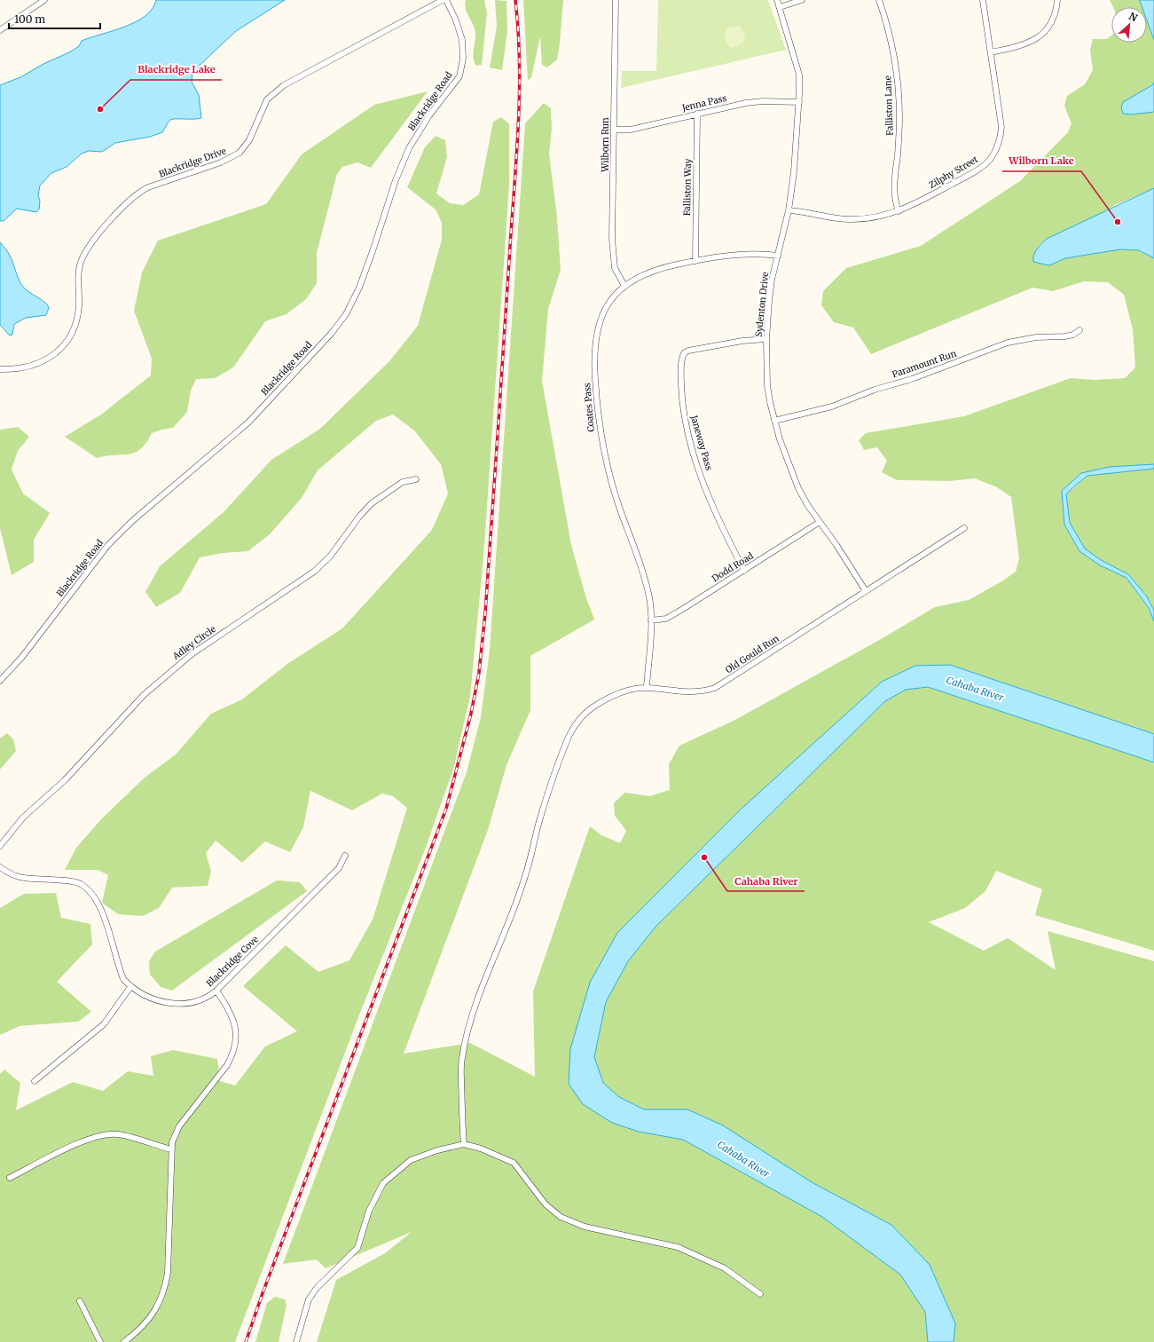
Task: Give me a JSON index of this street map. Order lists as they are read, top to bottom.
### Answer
{
  "streets": {
    "street": [
      "Blackridge Road",
      "Jenna Pass",
      "Falliston Lane",
      "Wilborn Run",
      "Blackridge Drive",
      "Zilphy Street",
      "Falliston Way",
      "Sydenton Drive",
      "Paramount Run",
      "Coates Pass",
      "Janeway Pass",
      "Dodd Road",
      "Adley Circle",
      "Old Gould Run",
      "Blackridge Cove"
    ]
  },
  "crossings": [
    ["Jenna Pass", "Wilborn Run"],
    ["Jenna Pass", "Falliston Way"],
    ["Jenna Pass", "Sydenton Drive"],
    ["Falliston Lane", "Zilphy Street"],
    ["Wilborn Run", "Coates Pass"],
    ["Zilphy Street", "Sydenton Drive"],
    ["Falliston Way", "Coates Pass"],
    ["Sydenton Drive", "Paramount Run"],
    ["Sydenton Drive", "Coates Pass"],
    ["Sydenton Drive", "Janeway Pass"],
    ["Sydenton Drive", "Dodd Road"],
    ["Sydenton Drive", "Old Gould Run"],
    ["Coates Pass", "Dodd Road"],
    ["Coates Pass", "Old Gould Run"],
    ["Janeway Pass", "Dodd Road"]
  ],
  "water": ["Cahaba River"],
  "places": ["Blackridge Lake", "Wilborn Lake", "Cahaba River"],
  "scale_bar": "100 m",
  "north": "top right"
}
